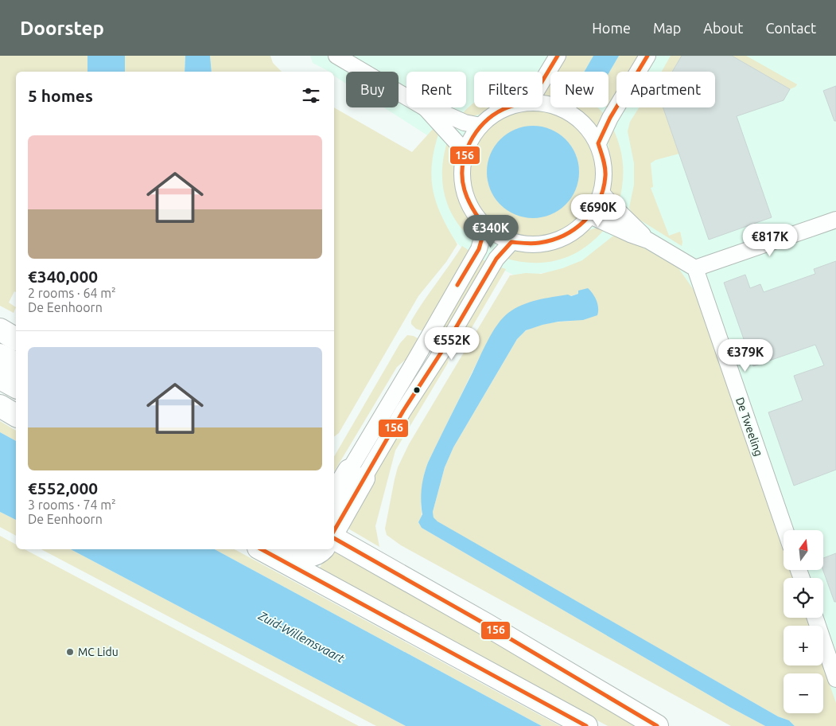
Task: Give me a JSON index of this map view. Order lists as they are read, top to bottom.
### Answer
{
  "streets": {
    "street": ["De Tweeling"]
  },
  "water": ["Zuid-Willemsvaart"],
  "places": ["MC Lidu"],
  "lines": ["transit line 156"],
  "north": "top",
  "page": {
    "header": "Doorstep",
    "nav": [
      "Home",
      "Map",
      "About",
      "Contact"
    ],
    "chip": [
      "Buy",
      "Rent",
      "Filters",
      "New",
      "Apartment"
    ],
    "heading": "5 homes",
    "list": [
      {
        "name": "€340,000",
        "note": "2 rooms · 64 m² · De Eenhoorn"
      },
      {
        "name": "€552,000",
        "note": "3 rooms · 74 m² · De Eenhoorn"
      }
    ],
    "price": [
      "€690K",
      "€340K",
      "€817K",
      "€552K",
      "€379K"
    ],
    "map_buttons": ["+", "−"]
  }
}
